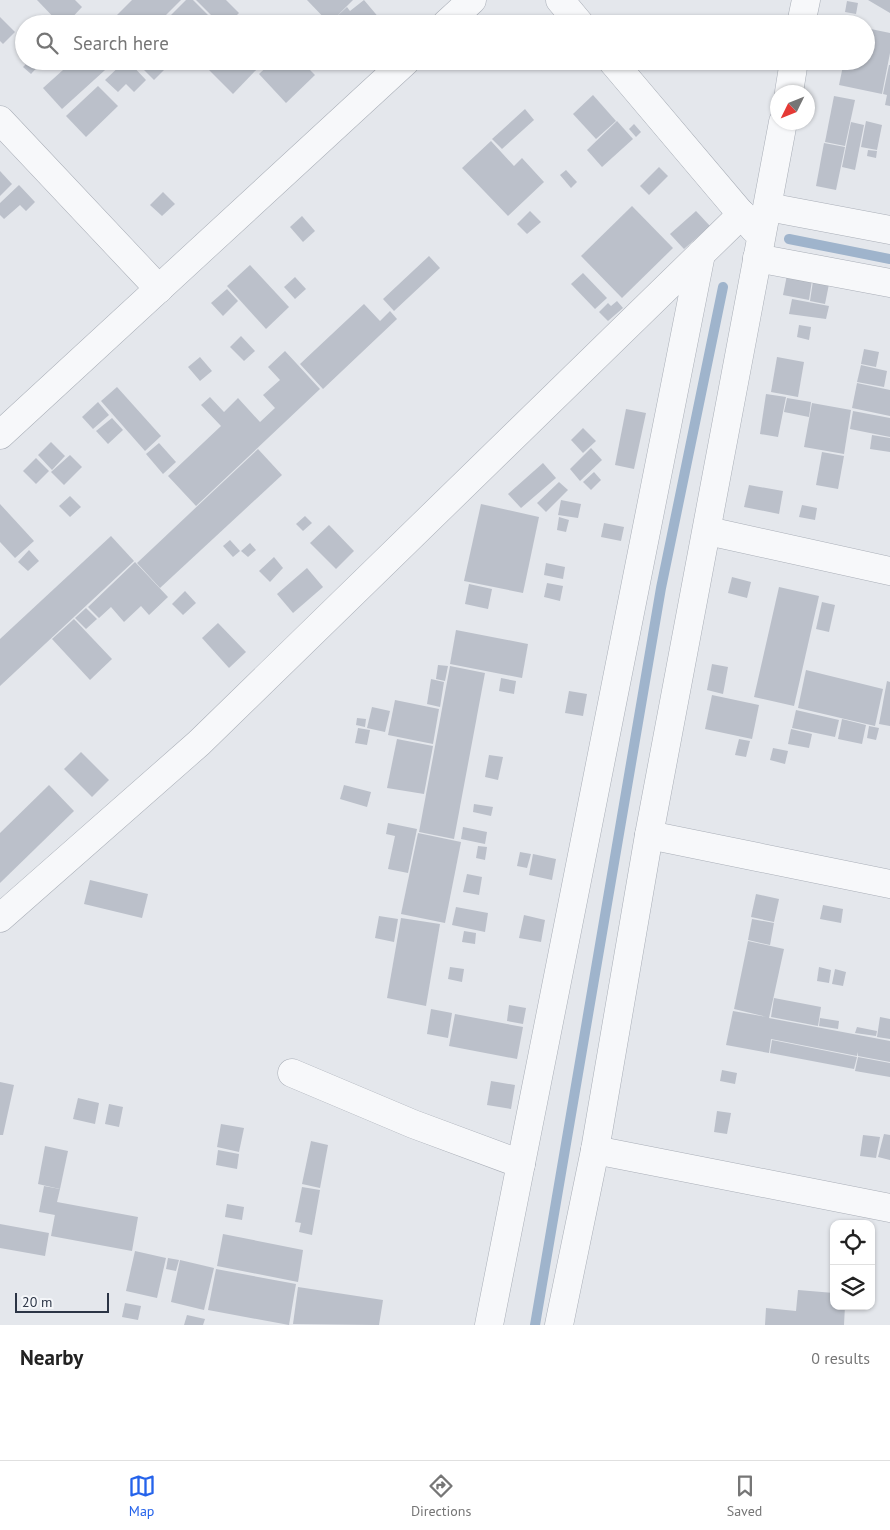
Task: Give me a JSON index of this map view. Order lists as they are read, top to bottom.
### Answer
{
  "scale_bar": "20 m",
  "north": "bottom left",
  "page": {
    "search": "Search here",
    "scale": "20 m",
    "heading": ["Nearby", "0 results"],
    "nav": ["Map", "Directions", "Saved"]
  }
}
